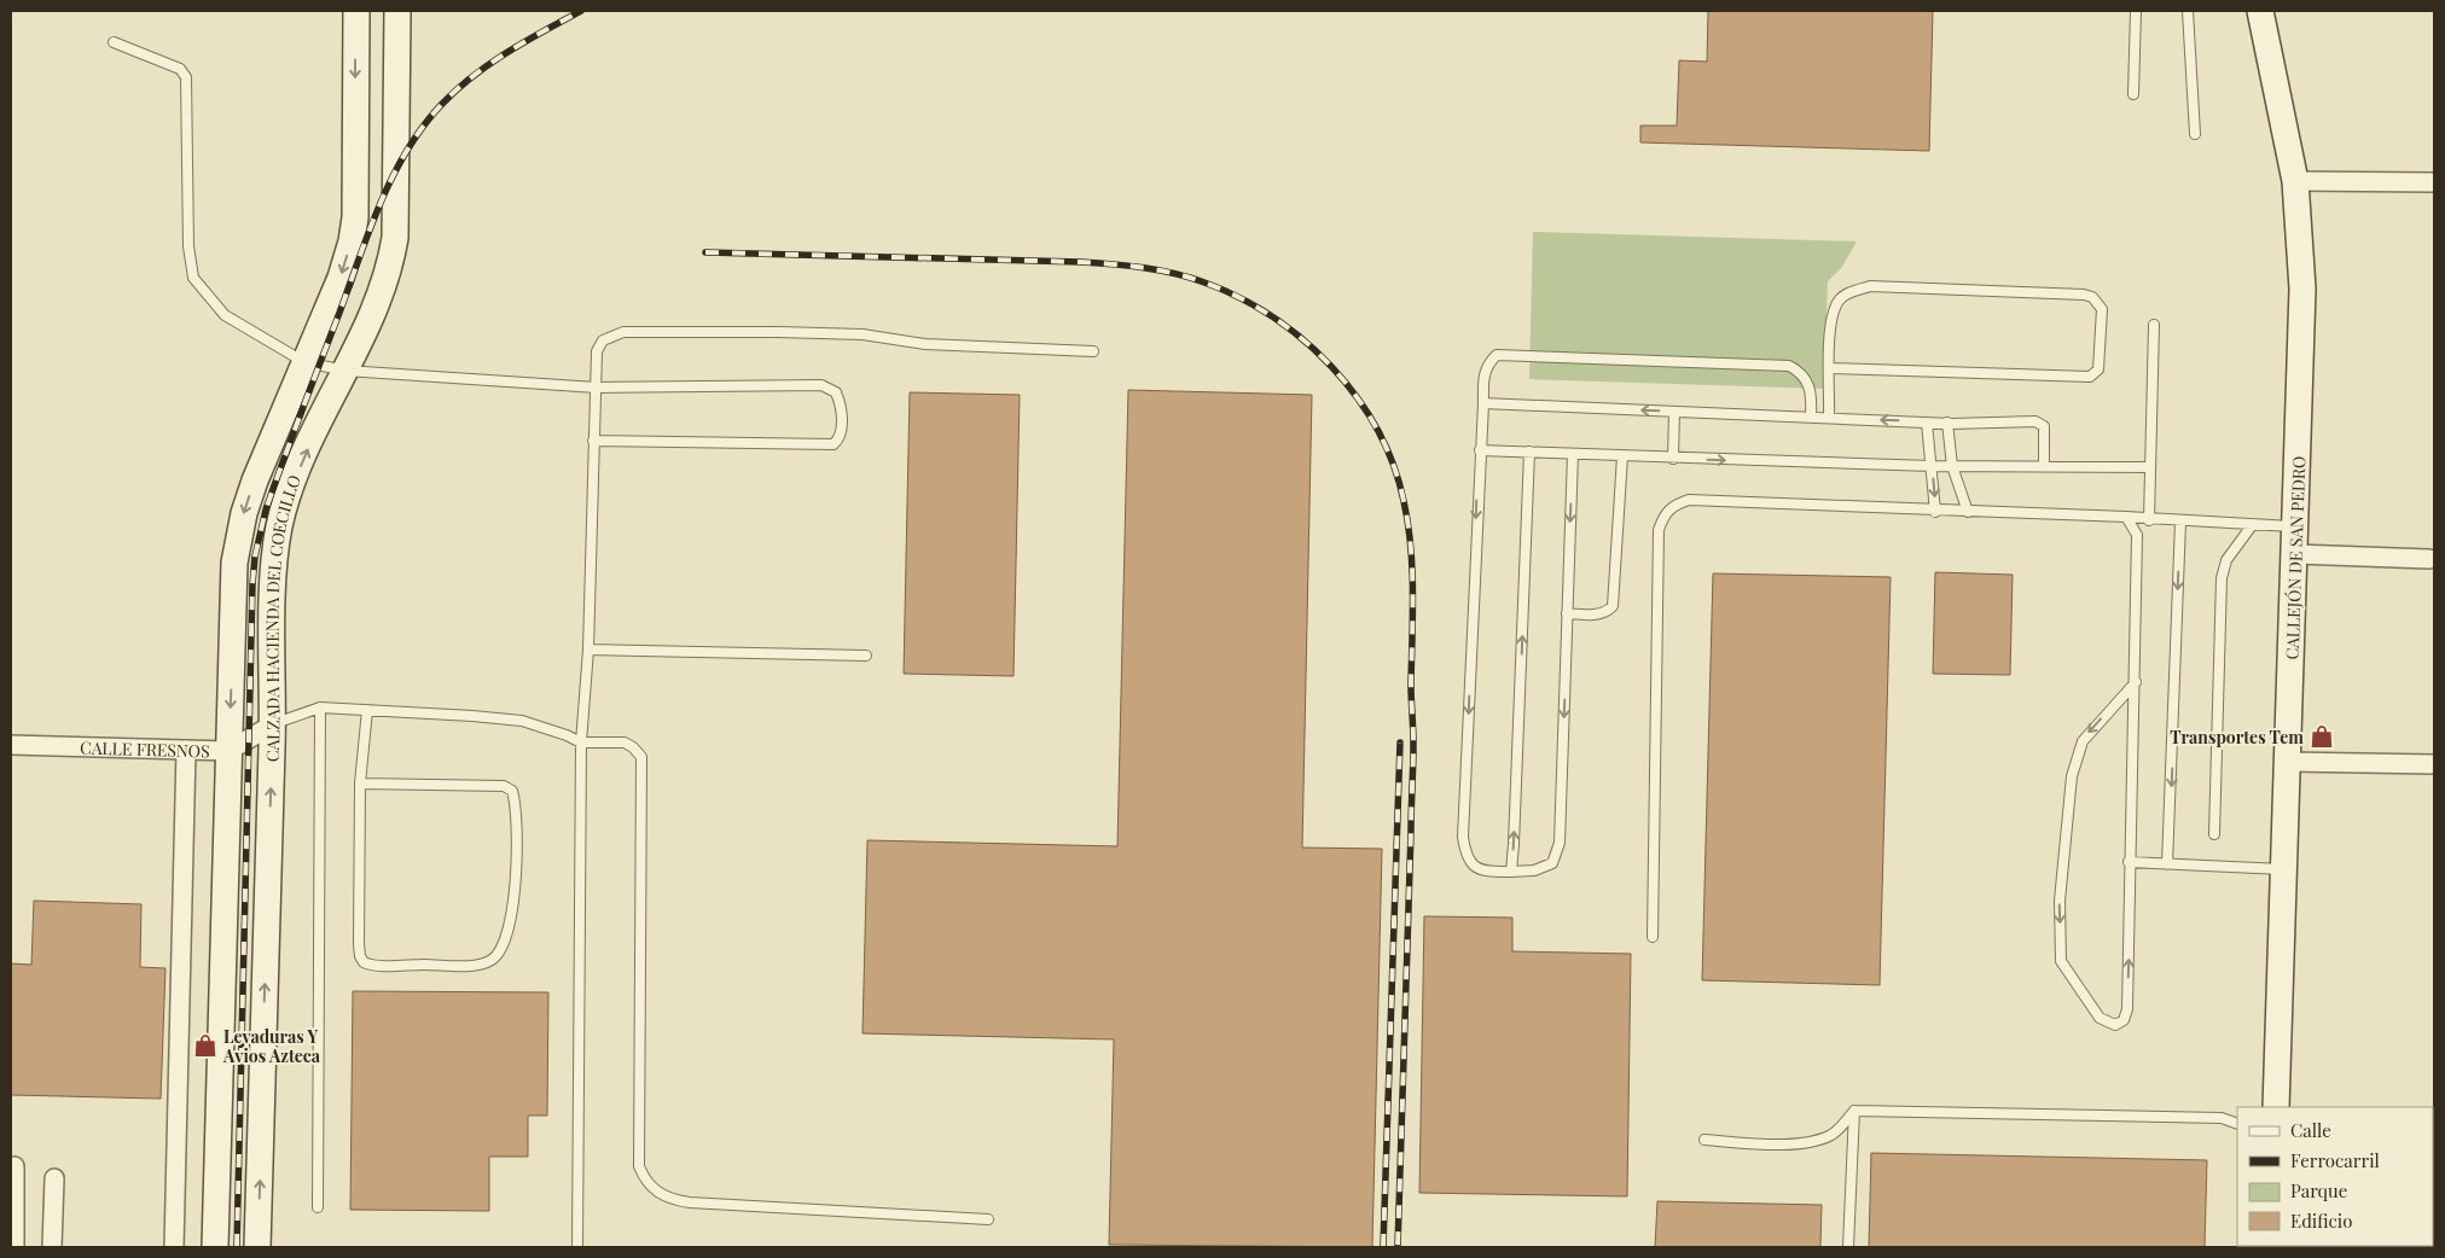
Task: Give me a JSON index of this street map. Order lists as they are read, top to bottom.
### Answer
{
  "streets": {
    "main road": ["CALLEJÓN DE SAN PEDRO", "CALZADA HACIENDA DEL COECILLO"],
    "street": ["CALLE FRESNOS"]
  },
  "crossings": [
    ["CALZADA HACIENDA DEL COECILLO", "CALLE FRESNOS"]
  ],
  "places": {
    "shop": ["Transportes Tem", "Levaduras Y Avios Azteca"]
  },
  "legend": [
    "Calle",
    "Ferrocarril",
    "Parque",
    "Edificio"
  ]
}
